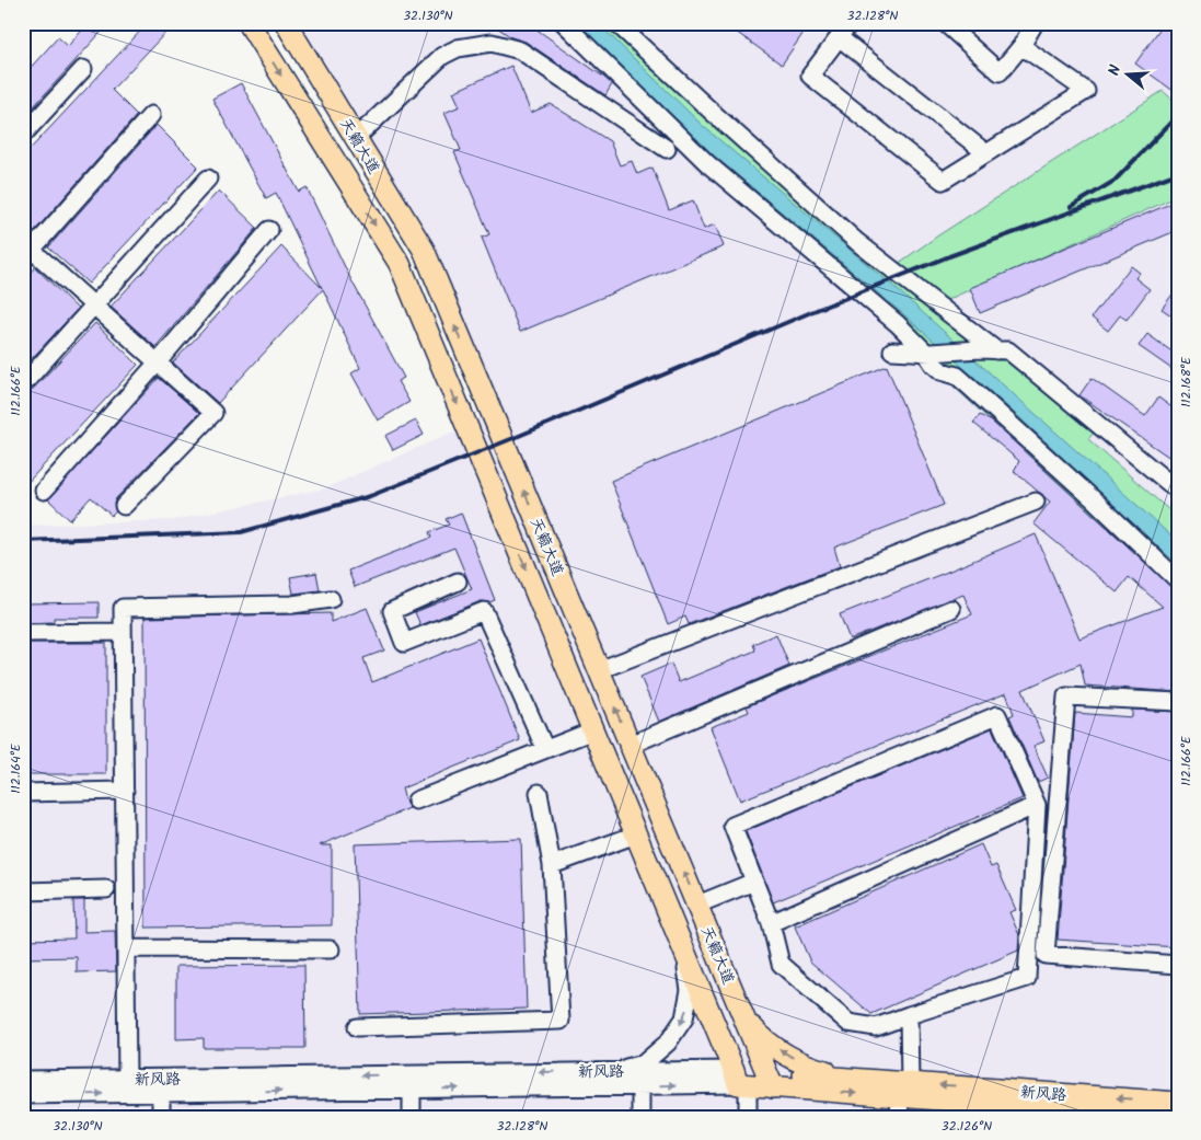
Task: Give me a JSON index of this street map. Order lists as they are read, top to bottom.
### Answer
{
  "streets": {
    "main road": ["天籁大道", "新风路"]
  },
  "crossings": [
    ["天籁大道", "新风路"]
  ],
  "north": "left",
  "coordinates": [
    "32.130°N",
    "32.128°N",
    "112.168°E",
    "112.166°E",
    "112.164°E",
    "32.126°N"
  ]
}
